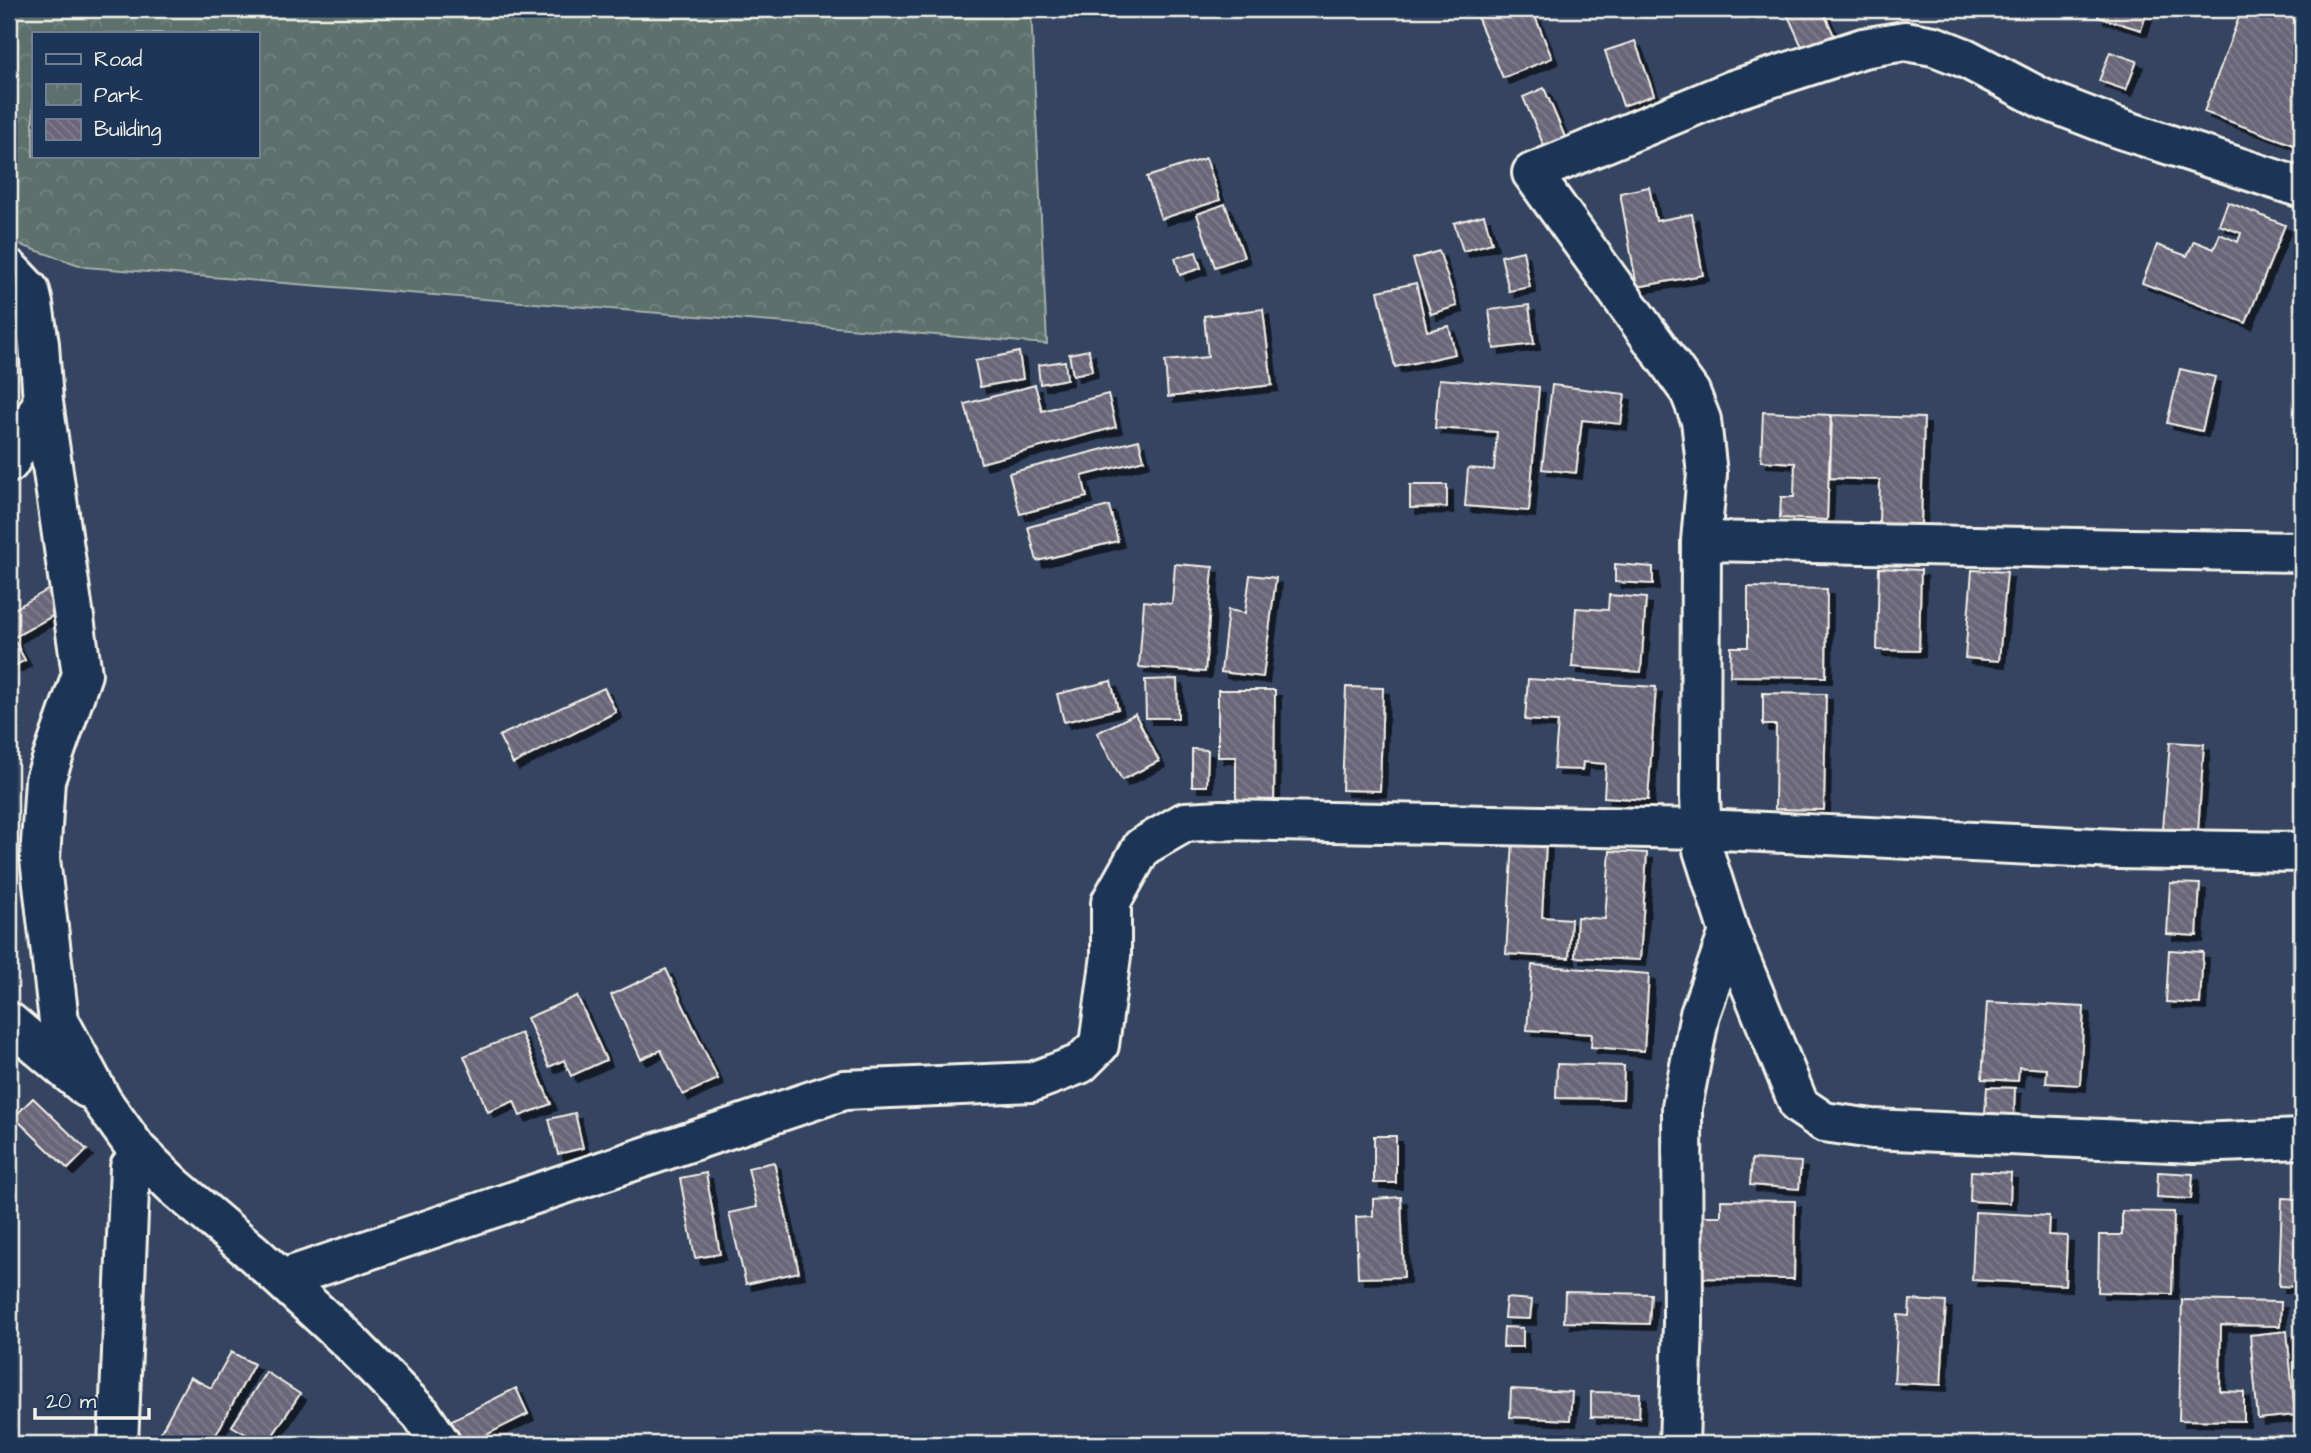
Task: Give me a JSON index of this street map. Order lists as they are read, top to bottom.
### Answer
{
  "legend": ["Road", "Park", "Building"],
  "scale_bar": "20 m"
}
